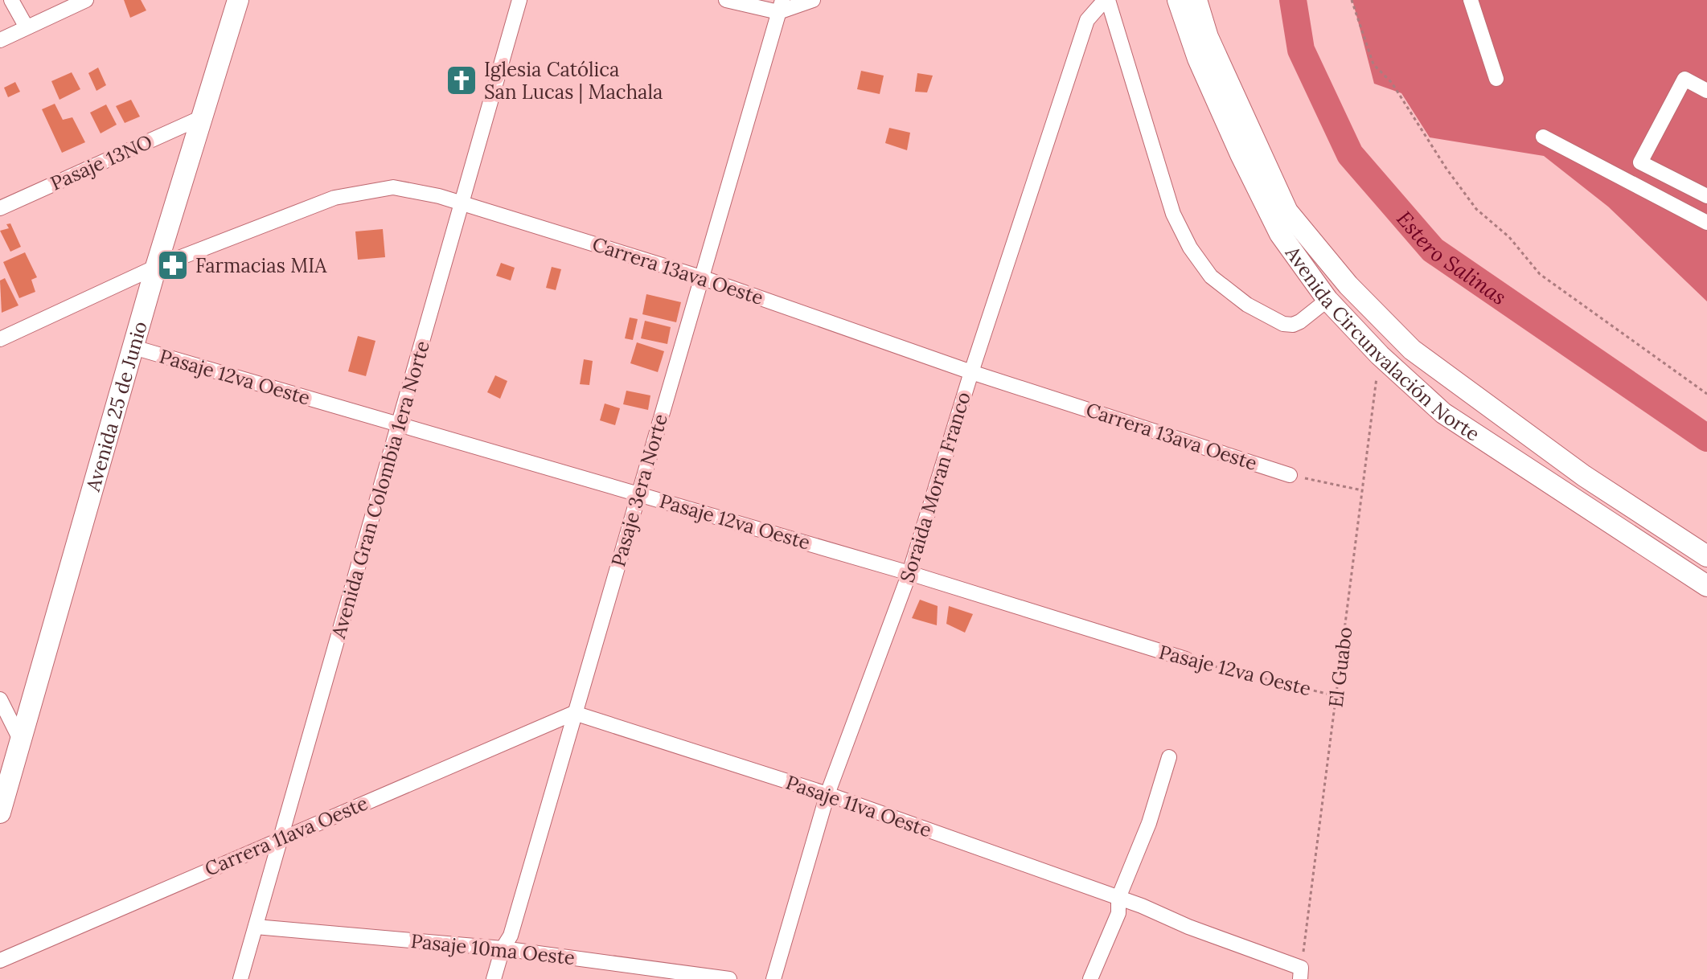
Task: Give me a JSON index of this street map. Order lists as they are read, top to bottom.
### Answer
{
  "streets": {
    "main road": ["Avenida Circunvalación Norte", "Avenida 25 de Junio"],
    "street": [
      "Pasaje 13NO",
      "Carrera 13ava Oeste",
      "Pasaje 12va Oeste",
      "Soraida Moran Franco",
      "Avenida Gran Colombia 1era Norte",
      "Pasaje 3era Norte",
      "Pasaje 11va Oeste",
      "Carrera 11ava Oeste",
      "Pasaje 10ma Oeste"
    ],
    "path": ["El Guabo"]
  },
  "crossings": [
    ["Pasaje 13NO", "Avenida 25 de Junio"],
    ["Carrera 13ava Oeste", "Avenida 25 de Junio"],
    ["Carrera 13ava Oeste", "Soraida Moran Franco"],
    ["Carrera 13ava Oeste", "Avenida Gran Colombia 1era Norte"],
    ["Carrera 13ava Oeste", "Pasaje 3era Norte"],
    ["Avenida Circunvalación Norte", "El Guabo"],
    ["Pasaje 12va Oeste", "Avenida 25 de Junio"],
    ["Pasaje 12va Oeste", "Soraida Moran Franco"],
    ["Pasaje 12va Oeste", "Avenida Gran Colombia 1era Norte"],
    ["Pasaje 12va Oeste", "Pasaje 3era Norte"],
    ["Pasaje 12va Oeste", "El Guabo"],
    ["Soraida Moran Franco", "Pasaje 11va Oeste"],
    ["Avenida Gran Colombia 1era Norte", "Carrera 11ava Oeste"],
    ["Avenida Gran Colombia 1era Norte", "Pasaje 10ma Oeste"],
    ["Pasaje 3era Norte", "Pasaje 11va Oeste"],
    ["Pasaje 3era Norte", "Carrera 11ava Oeste"],
    ["Pasaje 3era Norte", "Pasaje 10ma Oeste"],
    ["El Guabo", "Pasaje 11va Oeste"],
    ["Pasaje 11va Oeste", "Carrera 11ava Oeste"]
  ],
  "water": ["Estero Salinas"],
  "places": {
    "church": ["Iglesia Católica San Lucas | Machala"],
    "pharmacy": ["Farmacias MIA"]
  }
}
